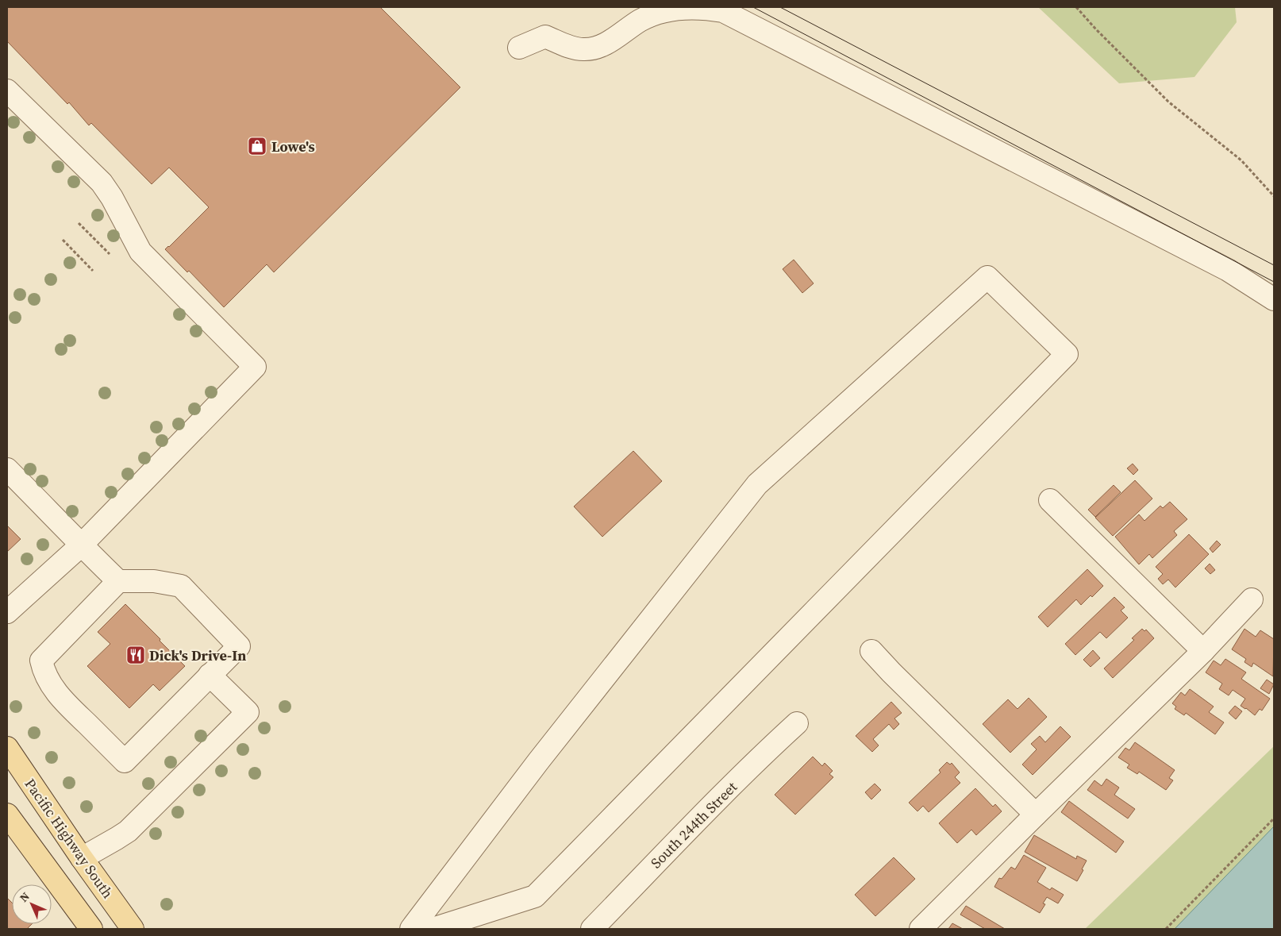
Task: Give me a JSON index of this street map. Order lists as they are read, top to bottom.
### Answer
{
  "streets": {
    "main road": ["Pacific Highway South"],
    "street": ["South 244th Street"]
  },
  "places": {
    "shop": ["Lowe's"],
    "restaurant": ["Dick's Drive-In"]
  },
  "north": "top left"
}
